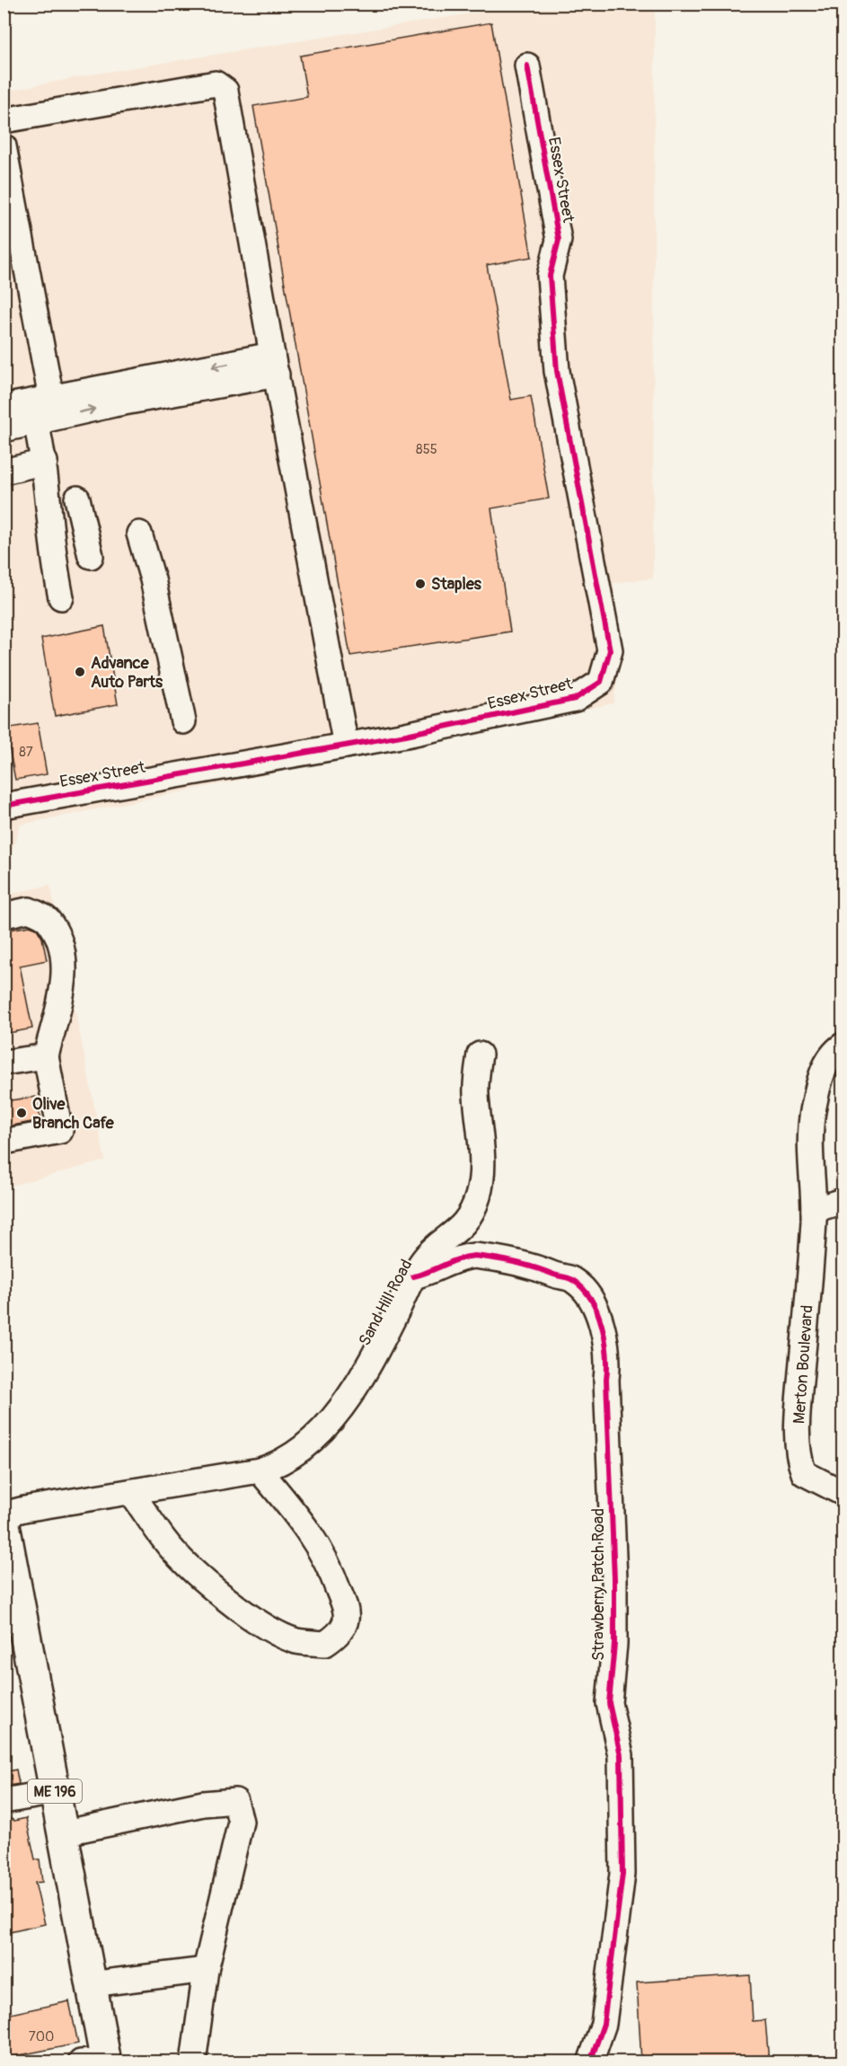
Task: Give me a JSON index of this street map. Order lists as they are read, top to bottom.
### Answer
{
  "streets": {
    "highway": ["ME 196"],
    "street": [
      "Essex Street",
      "Sand Hill Road",
      "Merton Boulevard",
      "Strawberry Patch Road"
    ]
  },
  "crossings": [
    ["Sand Hill Road", "Strawberry Patch Road"]
  ],
  "places": ["Staples", "Advance Auto Parts", "Olive Branch Cafe"],
  "house_numbers": ["855", "87", "700"]
}
